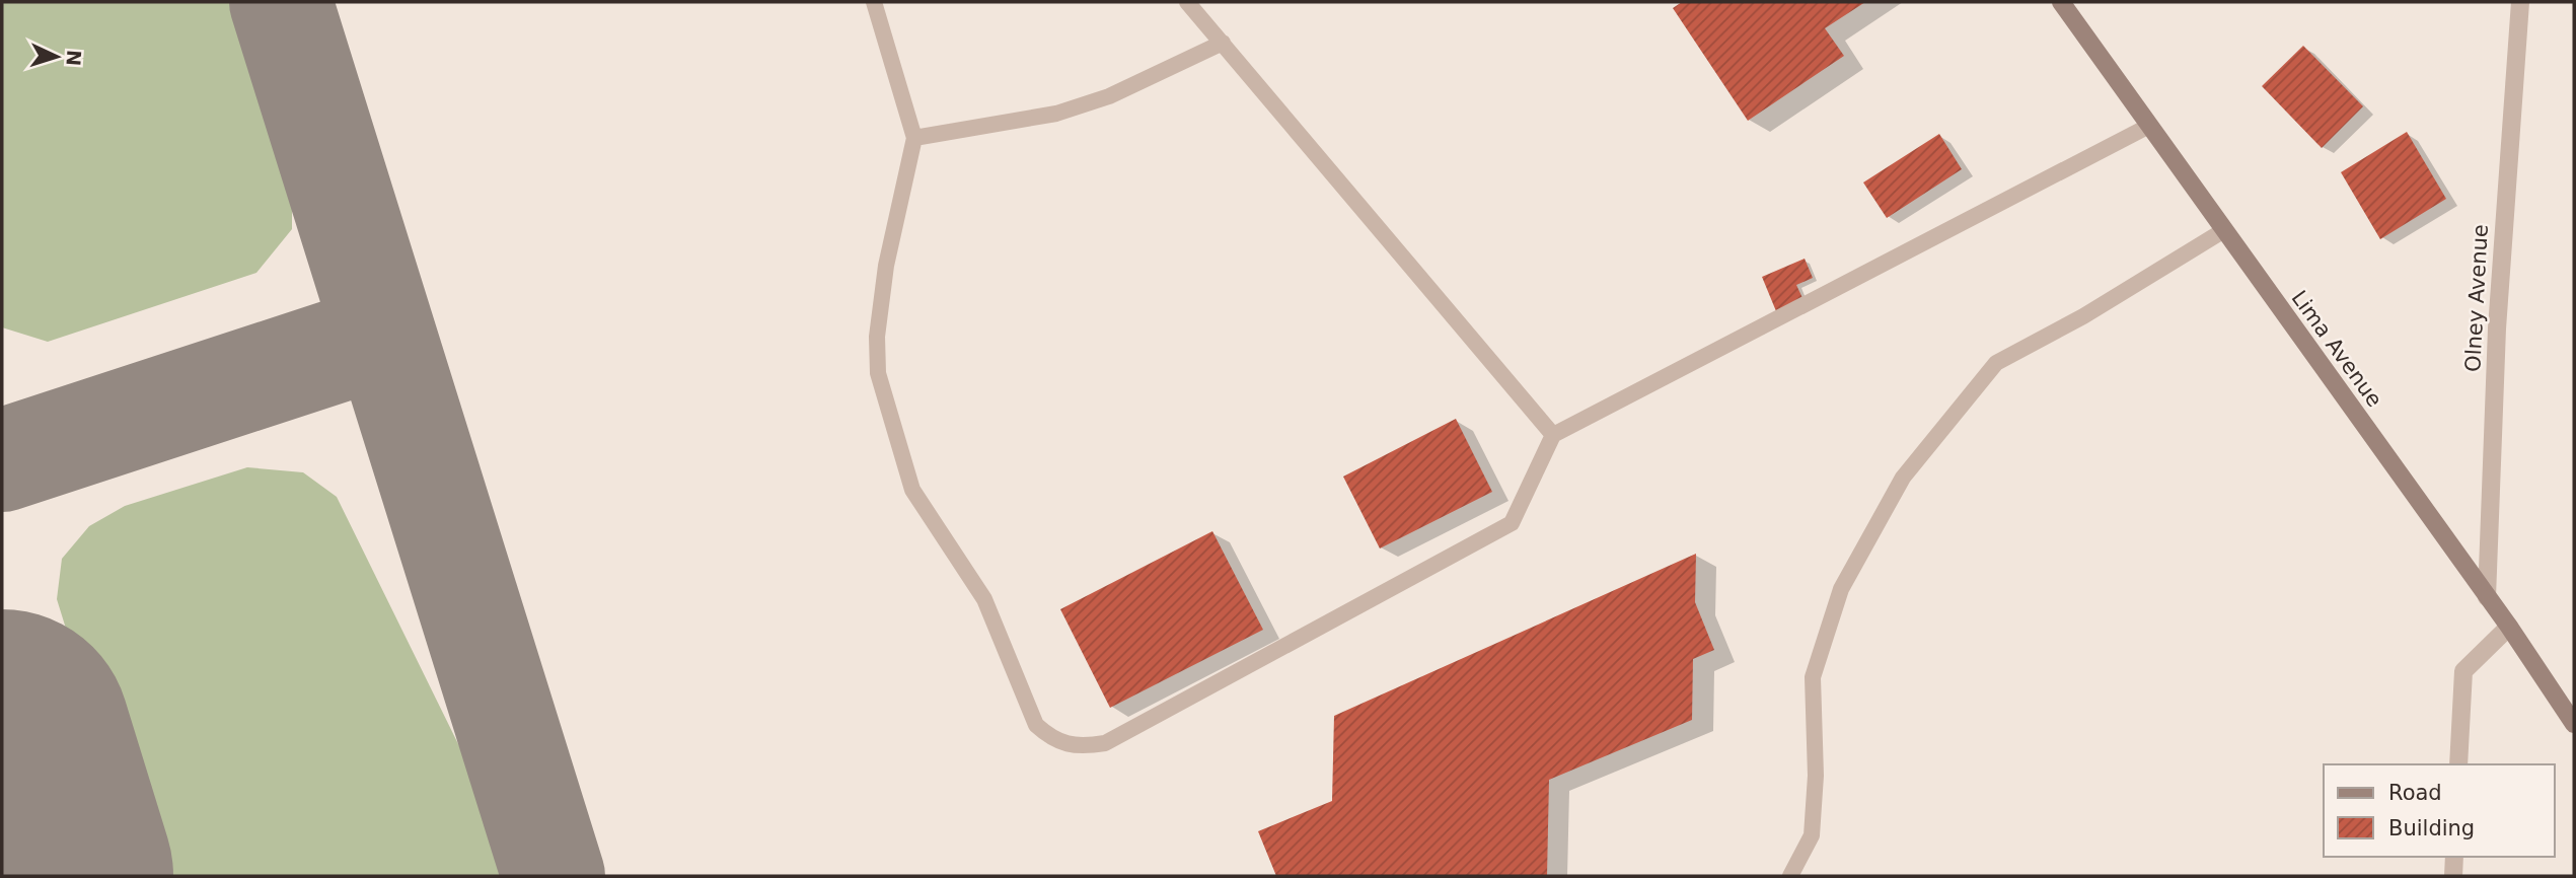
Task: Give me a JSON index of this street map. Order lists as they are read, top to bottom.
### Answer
{
  "streets": {
    "street": ["Olney Avenue", "Lima Avenue"]
  },
  "crossings": [
    ["Olney Avenue", "Lima Avenue"]
  ],
  "legend": ["Road", "Building"],
  "north": "right"
}
